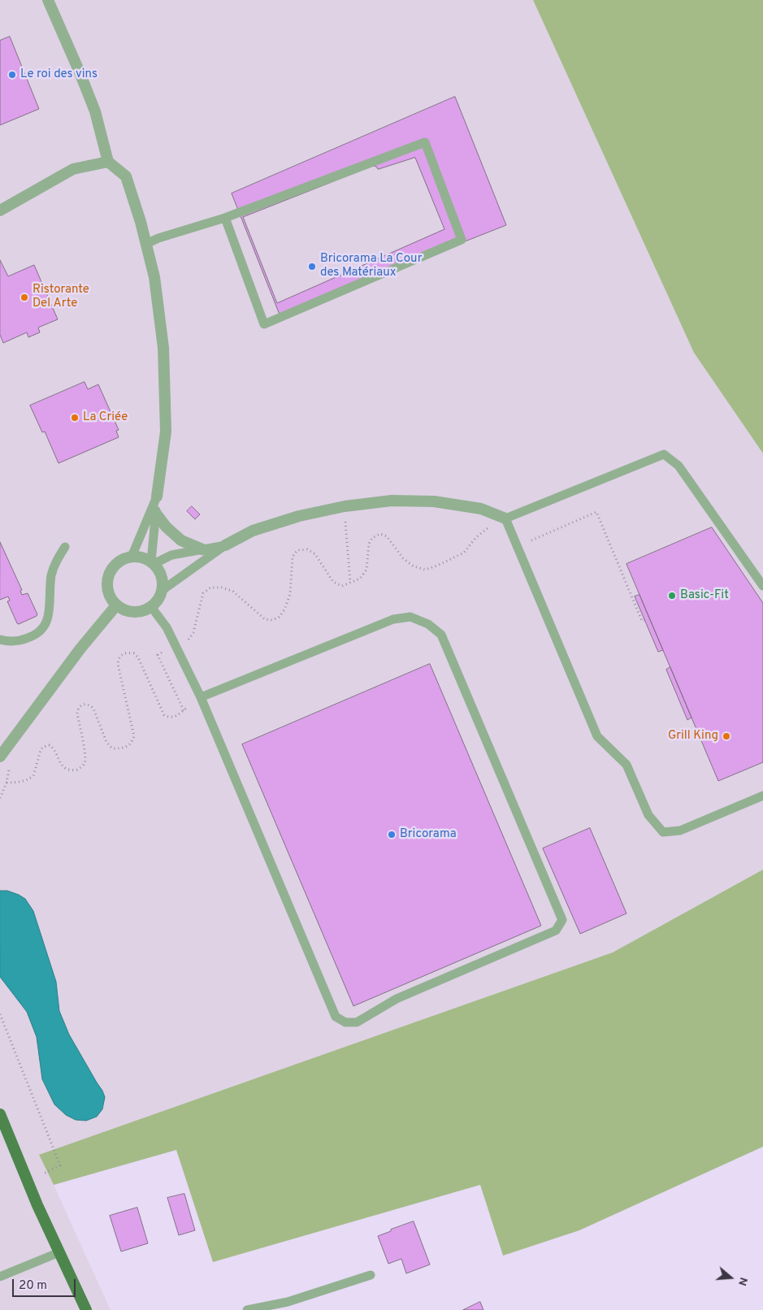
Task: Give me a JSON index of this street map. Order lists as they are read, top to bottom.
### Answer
{
  "places": [
    "Le roi des vins",
    "Bricorama La Cour des Matériaux",
    "Ristorante Del Arte",
    "La Criée",
    "Basic-Fit",
    "Grill King",
    "Bricorama"
  ],
  "scale_bar": "20 m",
  "north": "right"
}
